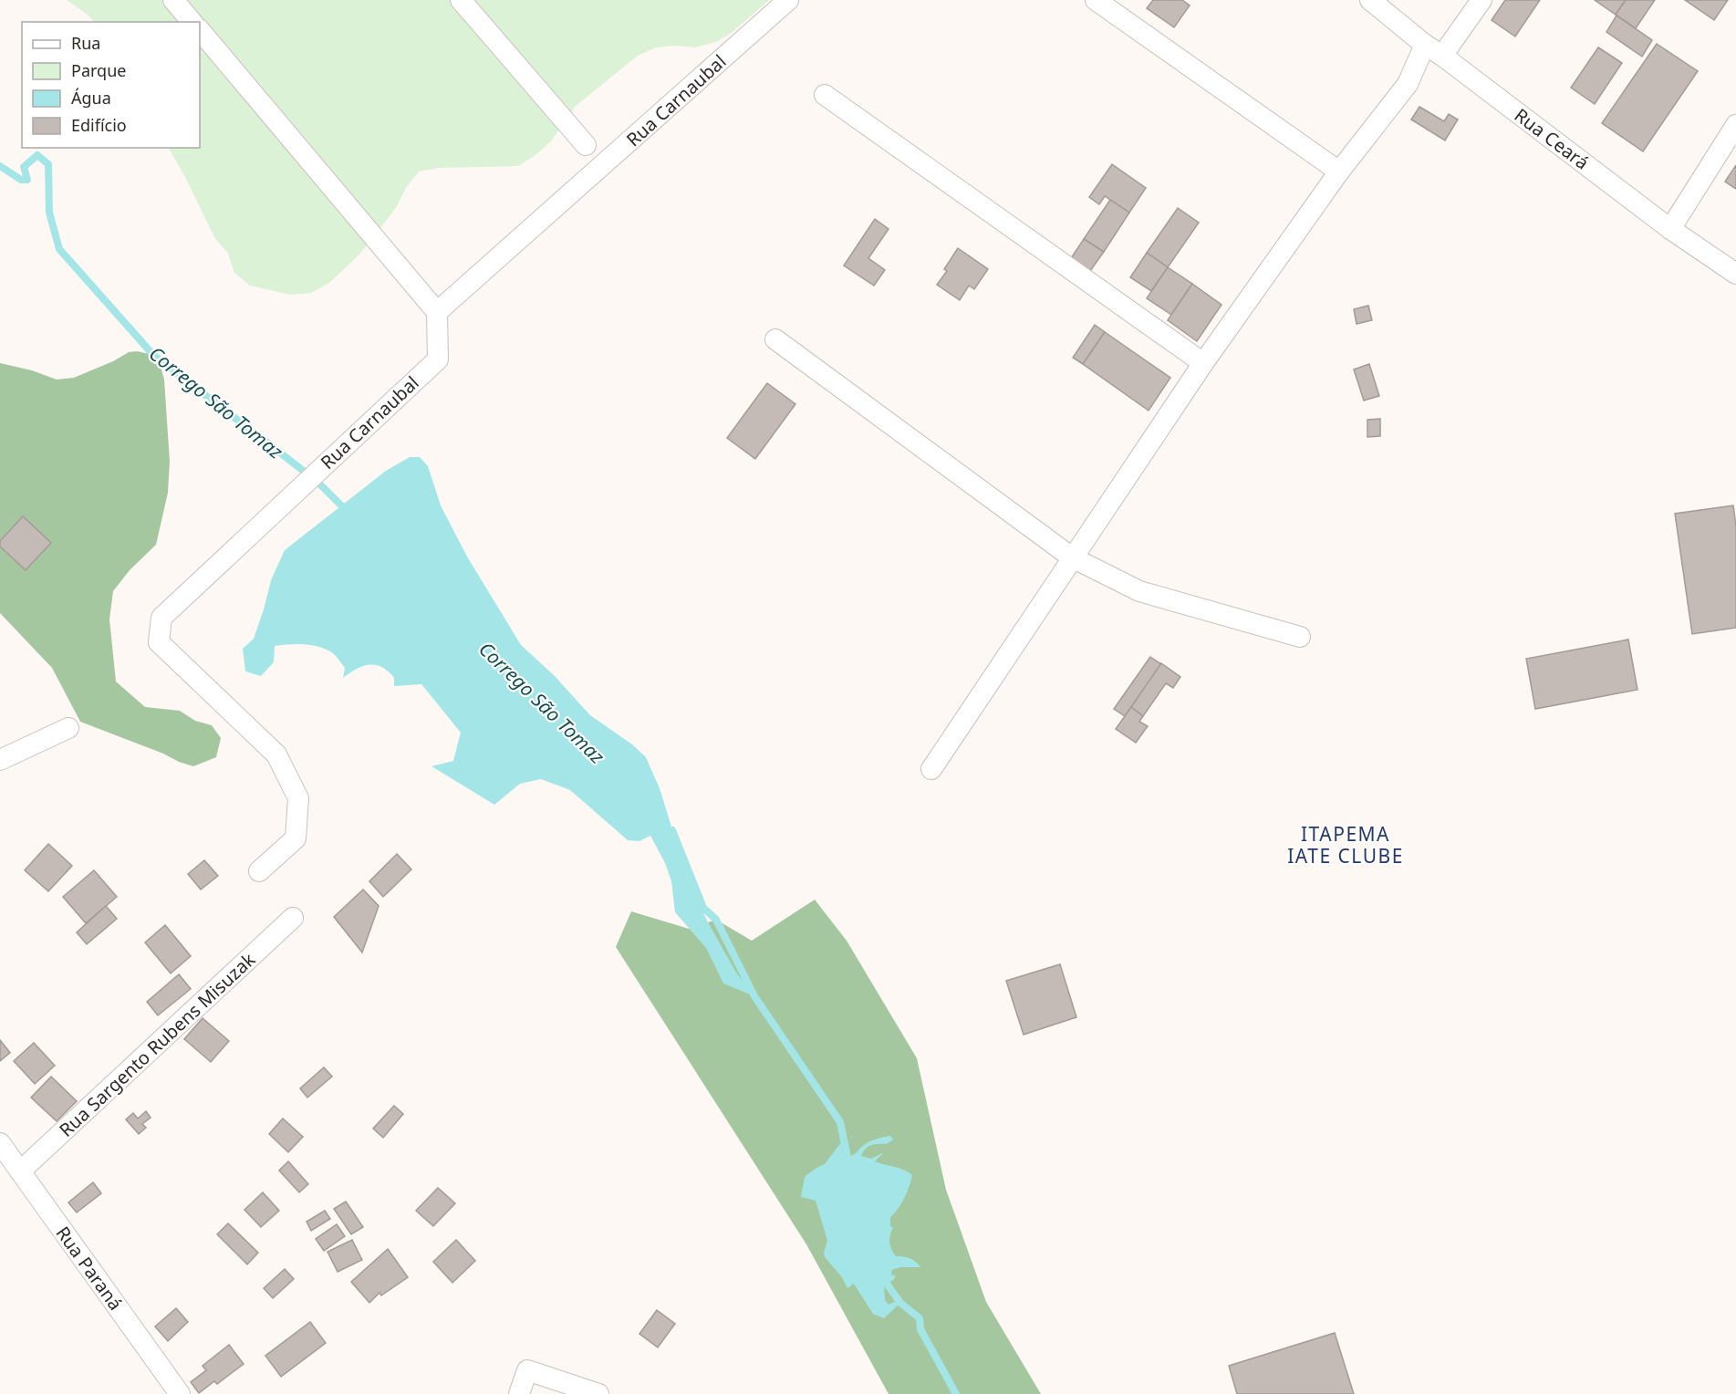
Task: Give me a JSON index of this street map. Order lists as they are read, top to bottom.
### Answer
{
  "streets": {
    "street": [
      "Rua Carnaubal",
      "Rua Ceará",
      "Rua Sargento Rubens Misuzak",
      "Rua Paraná"
    ]
  },
  "crossings": [
    ["Rua Sargento Rubens Misuzak", "Rua Paraná"]
  ],
  "districts": ["ITAPEMA IATE CLUBE"],
  "water": ["Corrego São Tomaz"],
  "legend": [
    "Rua",
    "Parque",
    "Água",
    "Edifício"
  ]
}
